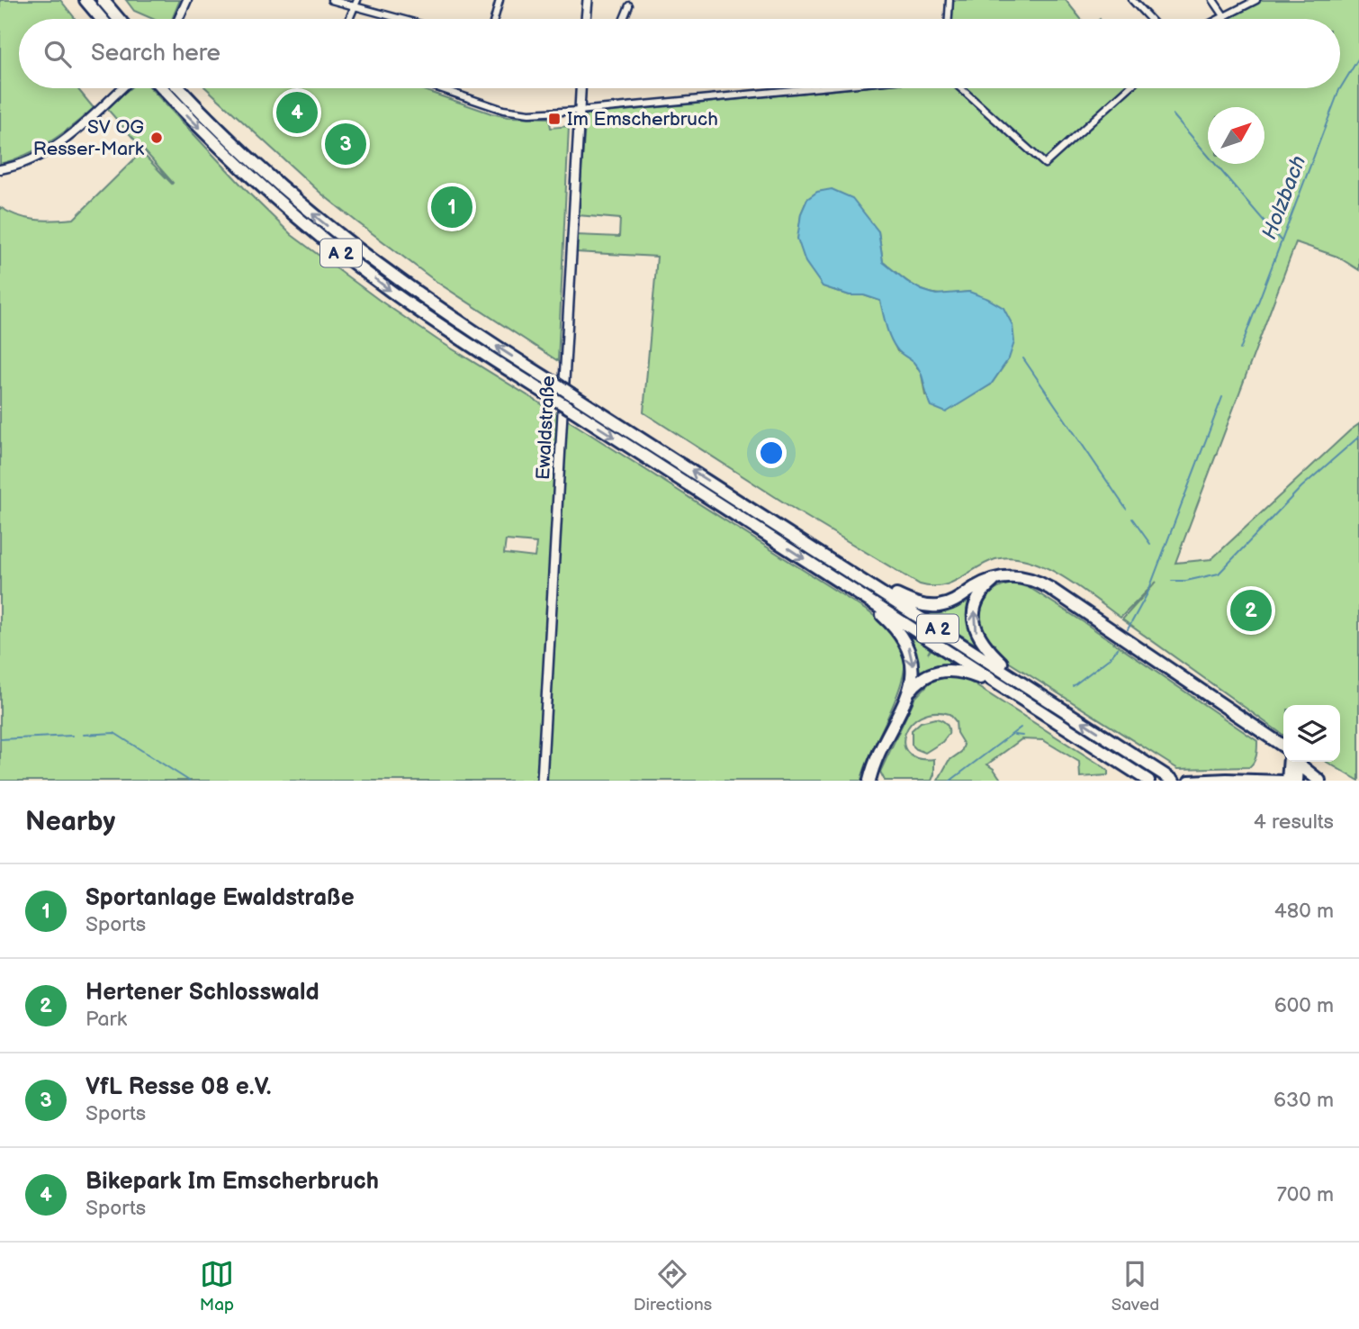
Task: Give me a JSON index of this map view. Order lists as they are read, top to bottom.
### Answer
{
  "streets": {
    "highway": ["A 2"],
    "main road": ["Ewaldstraße"]
  },
  "water": ["Holzbach"],
  "places": {
    "transit": ["Im Emscherbruch"],
    "other": ["SV OG Resser-Mark"]
  },
  "north": "top right",
  "page": {
    "search": "Search here",
    "pins": [
      "4",
      "3",
      "1",
      "2"
    ],
    "heading": ["Nearby", "4 results"],
    "list": [
      {
        "mark": "1",
        "name": "Sportanlage Ewaldstraße",
        "note": "Sports",
        "value": "480 m"
      },
      {
        "mark": "2",
        "name": "Hertener Schlosswald",
        "note": "Park",
        "value": "600 m"
      },
      {
        "mark": "3",
        "name": "VfL Resse 08 e.V.",
        "note": "Sports",
        "value": "630 m"
      },
      {
        "mark": "4",
        "name": "Bikepark Im Emscherbruch",
        "note": "Sports",
        "value": "700 m"
      }
    ],
    "nav": ["Map", "Directions", "Saved"]
  }
}
